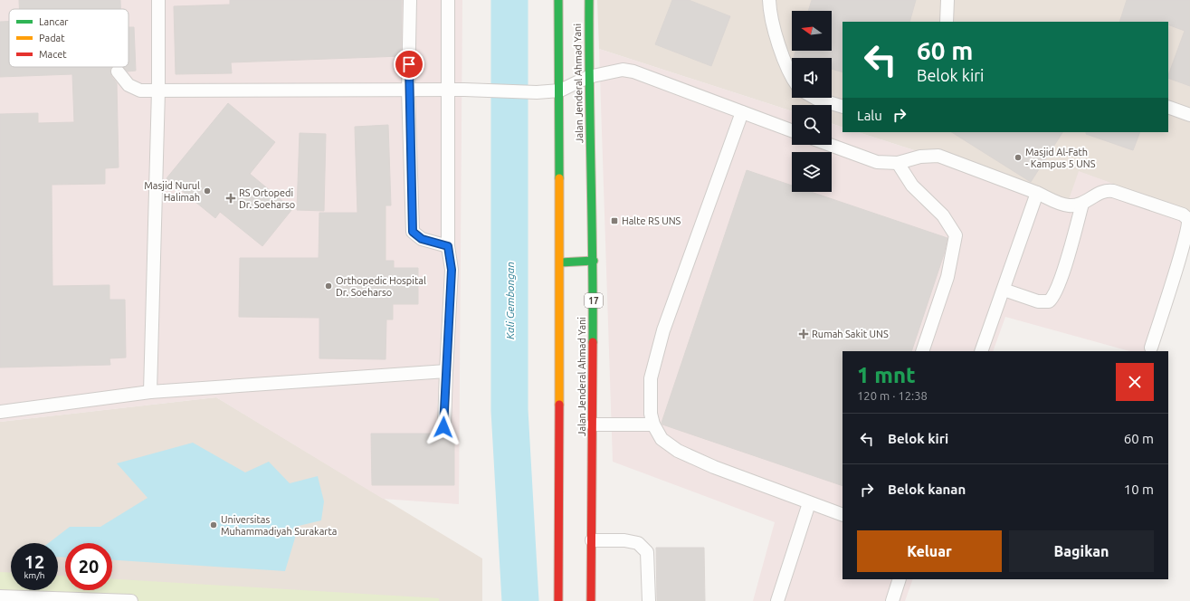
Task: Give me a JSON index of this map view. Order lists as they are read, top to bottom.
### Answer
{
  "streets": {
    "highway": ["Jalan Jenderal Ahmad Yani", "17"]
  },
  "water": ["Kali Gembongan"],
  "places": {
    "other": [
      "Masjid Al-Fath - Kampus 5 UNS",
      "Masjid Nurul Halimah",
      "Orthopedic Hospital Dr. Soeharso",
      "Universitas Muhammadiyah Surakarta"
    ],
    "health": ["RS Ortopedi Dr. Soeharso", "Rumah Sakit UNS"],
    "transit": ["Halte RS UNS"]
  },
  "legend": ["Lancar", "Padat", "Macet"],
  "north": "left",
  "page": {
    "turn": ["60 m", "Belok kiri"],
    "then": "Lalu",
    "heading": ["1 mnt", "120 m · 12:38"],
    "list": [
      {
        "name": "Belok kiri",
        "value": "60 m"
      },
      {
        "name": "Belok kanan",
        "value": "10 m"
      }
    ],
    "buttons": ["Keluar", "Bagikan"],
    "speed": "12 km/h",
    "limit": "20"
  }
}
